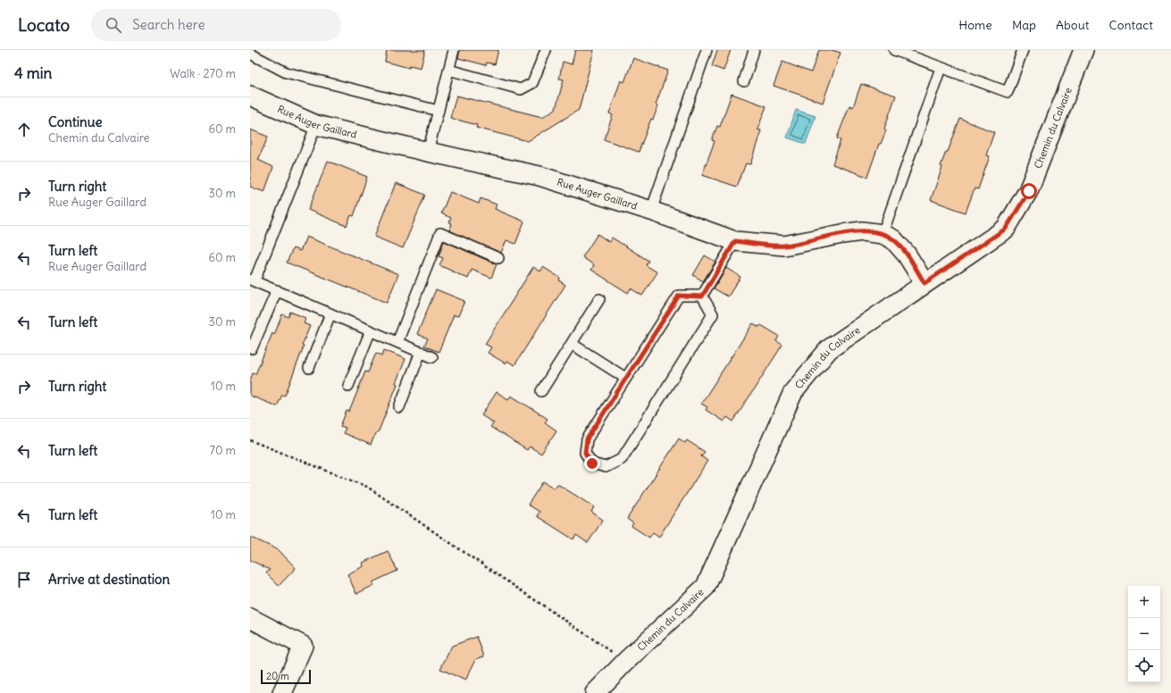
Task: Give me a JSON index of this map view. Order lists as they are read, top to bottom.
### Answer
{
  "streets": {
    "street": ["Rue Auger Gaillard", "Chemin du Calvaire"]
  },
  "crossings": [
    ["Rue Auger Gaillard", "Chemin du Calvaire"]
  ],
  "scale_bar": "20 m",
  "page": {
    "header": "Locato",
    "search": "Search here",
    "nav": [
      "Home",
      "Map",
      "About",
      "Contact"
    ],
    "heading": ["4 min", "Walk · 270 m"],
    "list": [
      ["Continue", "Chemin du Calvaire", "60 m"],
      ["Turn right", "Rue Auger Gaillard", "30 m"],
      ["Turn left", "Rue Auger Gaillard", "60 m"],
      ["Turn left", "30 m"],
      ["Turn right", "10 m"],
      ["Turn left", "70 m"],
      ["Turn left", "10 m"],
      "Arrive at destination"
    ],
    "map_buttons": ["+", "−"],
    "scale": "20 m"
  }
}
